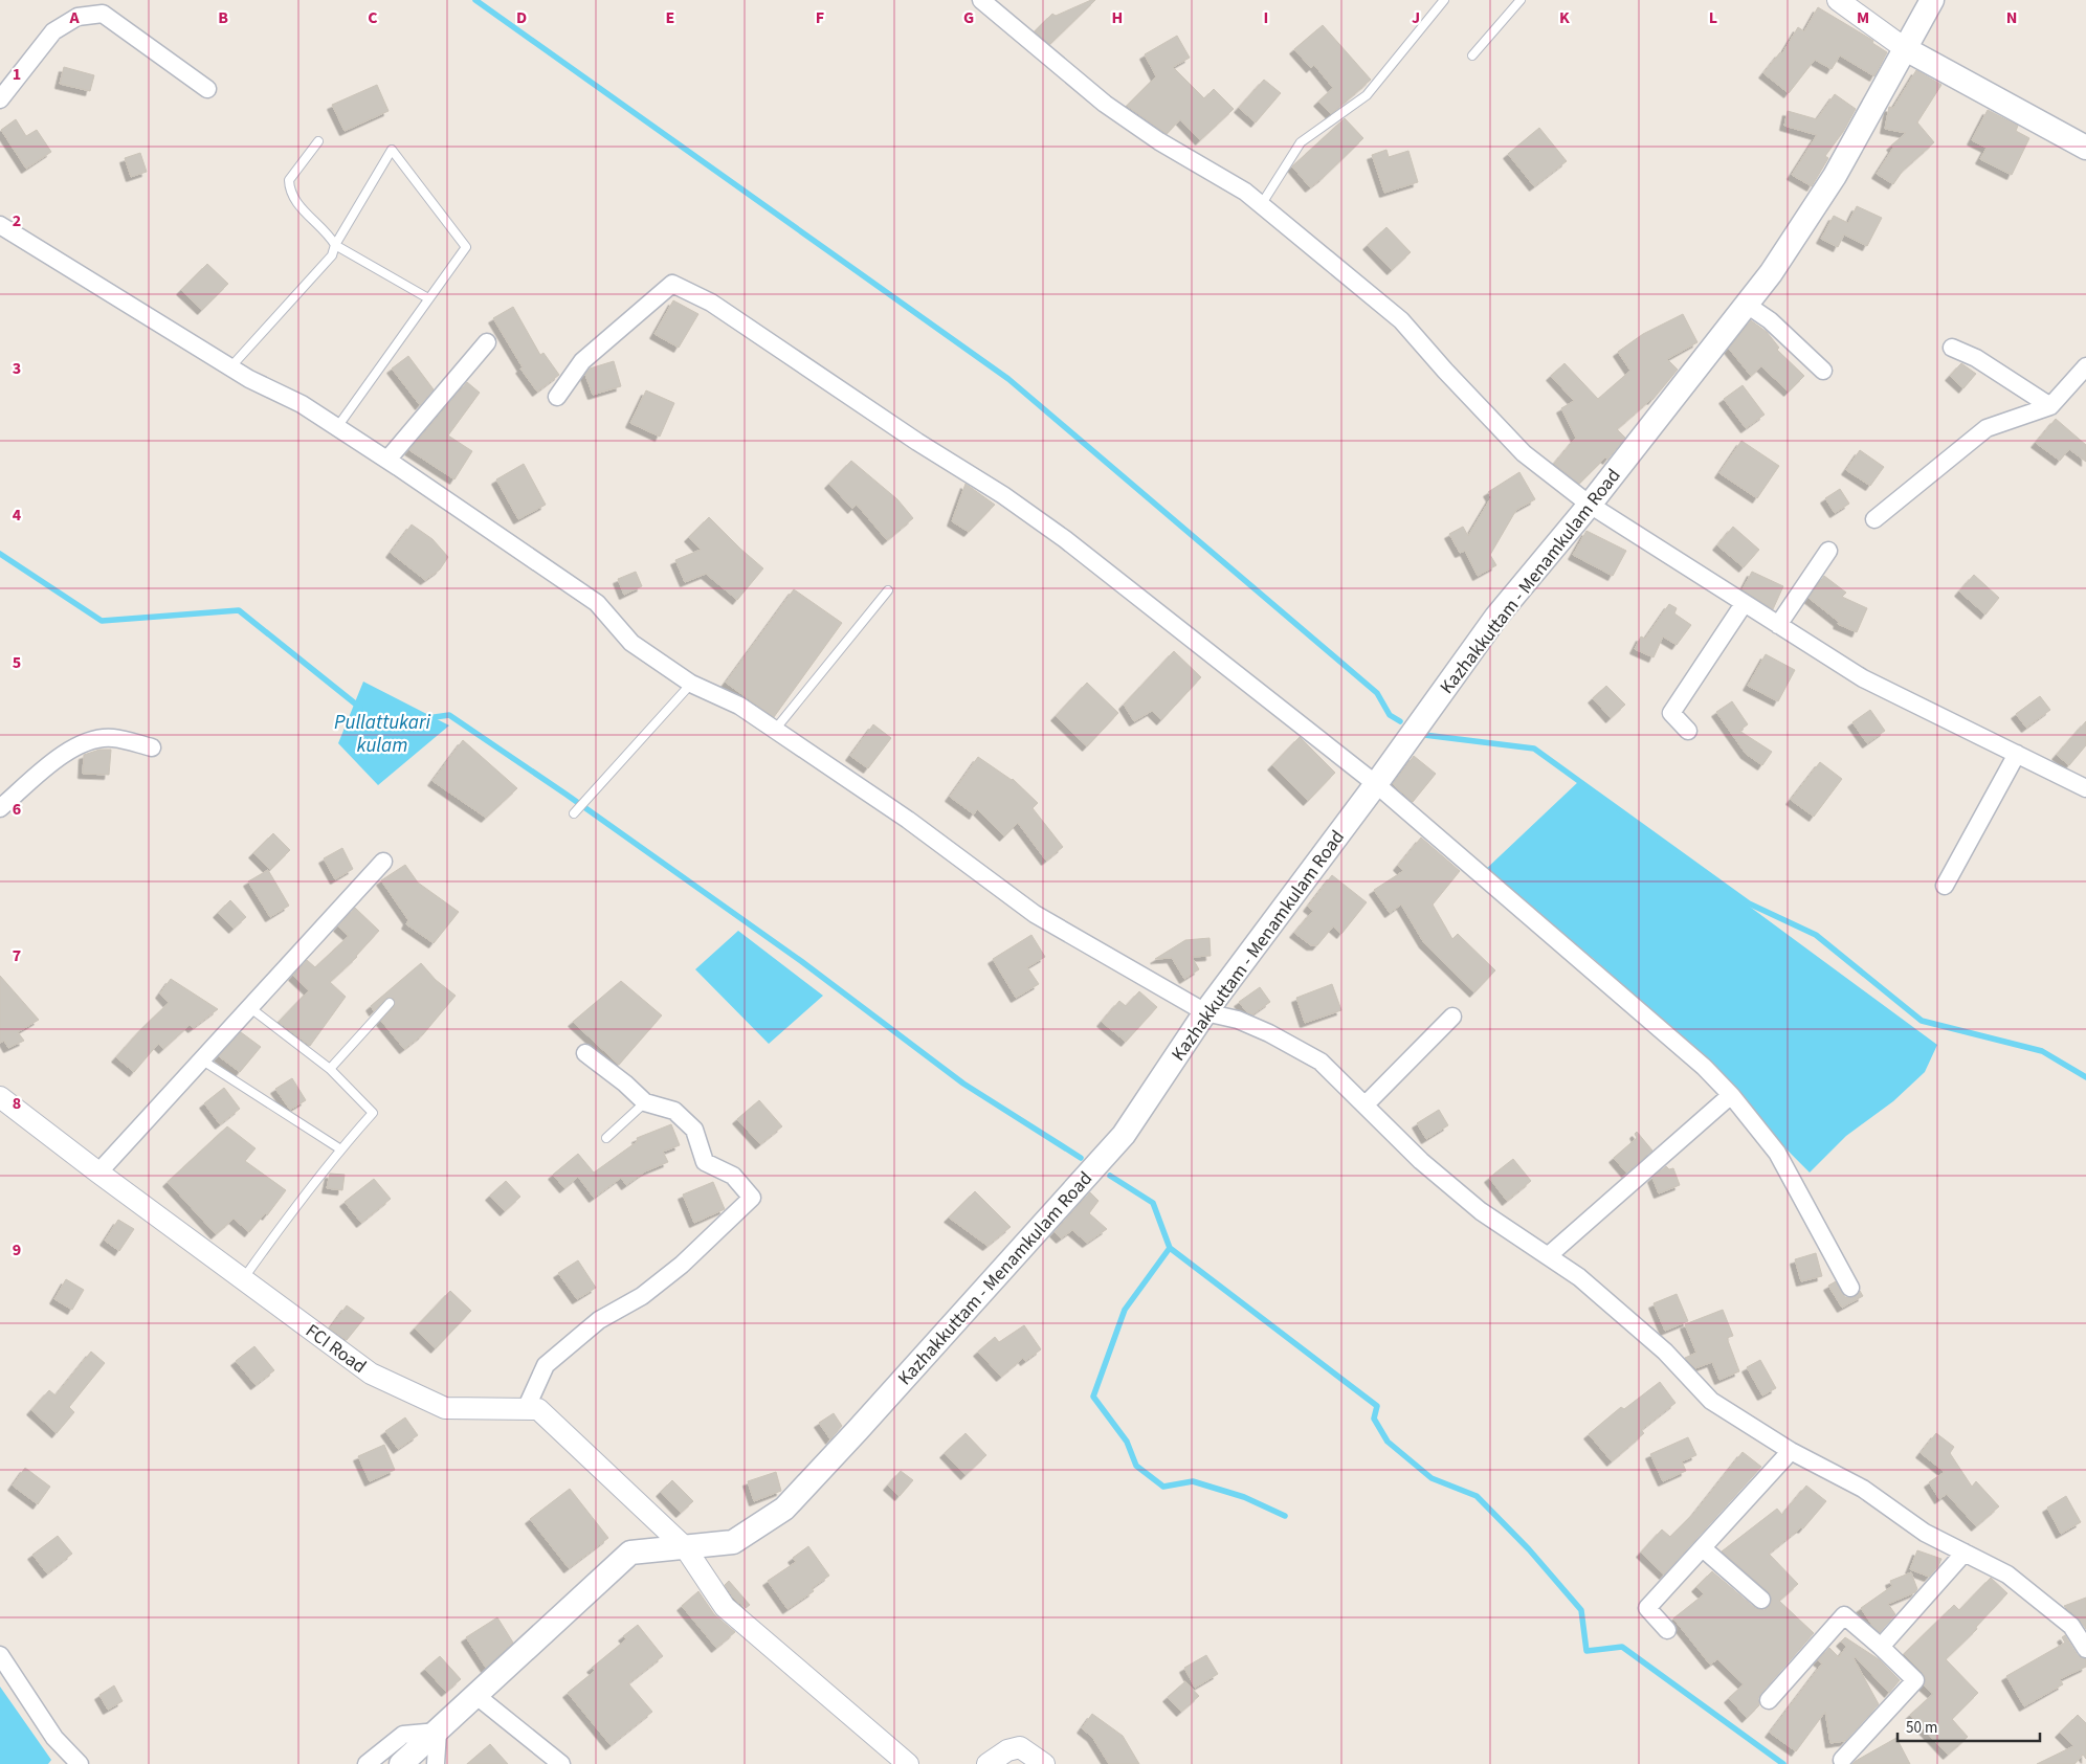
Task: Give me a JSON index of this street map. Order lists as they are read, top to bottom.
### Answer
{
  "streets": {
    "main road": ["Kazhakkuttam - Menamkulam Road"],
    "street": ["FCI Road"]
  },
  "crossings": [
    ["Kazhakkuttam - Menamkulam Road", "FCI Road"]
  ],
  "water": ["Pullattukari kulam"],
  "scale_bar": "50 m",
  "grid": {
    "columns": [
      "A",
      "B",
      "C",
      "D",
      "E",
      "F",
      "G",
      "H",
      "I",
      "J",
      "K",
      "L",
      "M",
      "N"
    ],
    "rows": [
      "1",
      "2",
      "3",
      "4",
      "5",
      "6",
      "7",
      "8",
      "9"
    ]
  }
}
